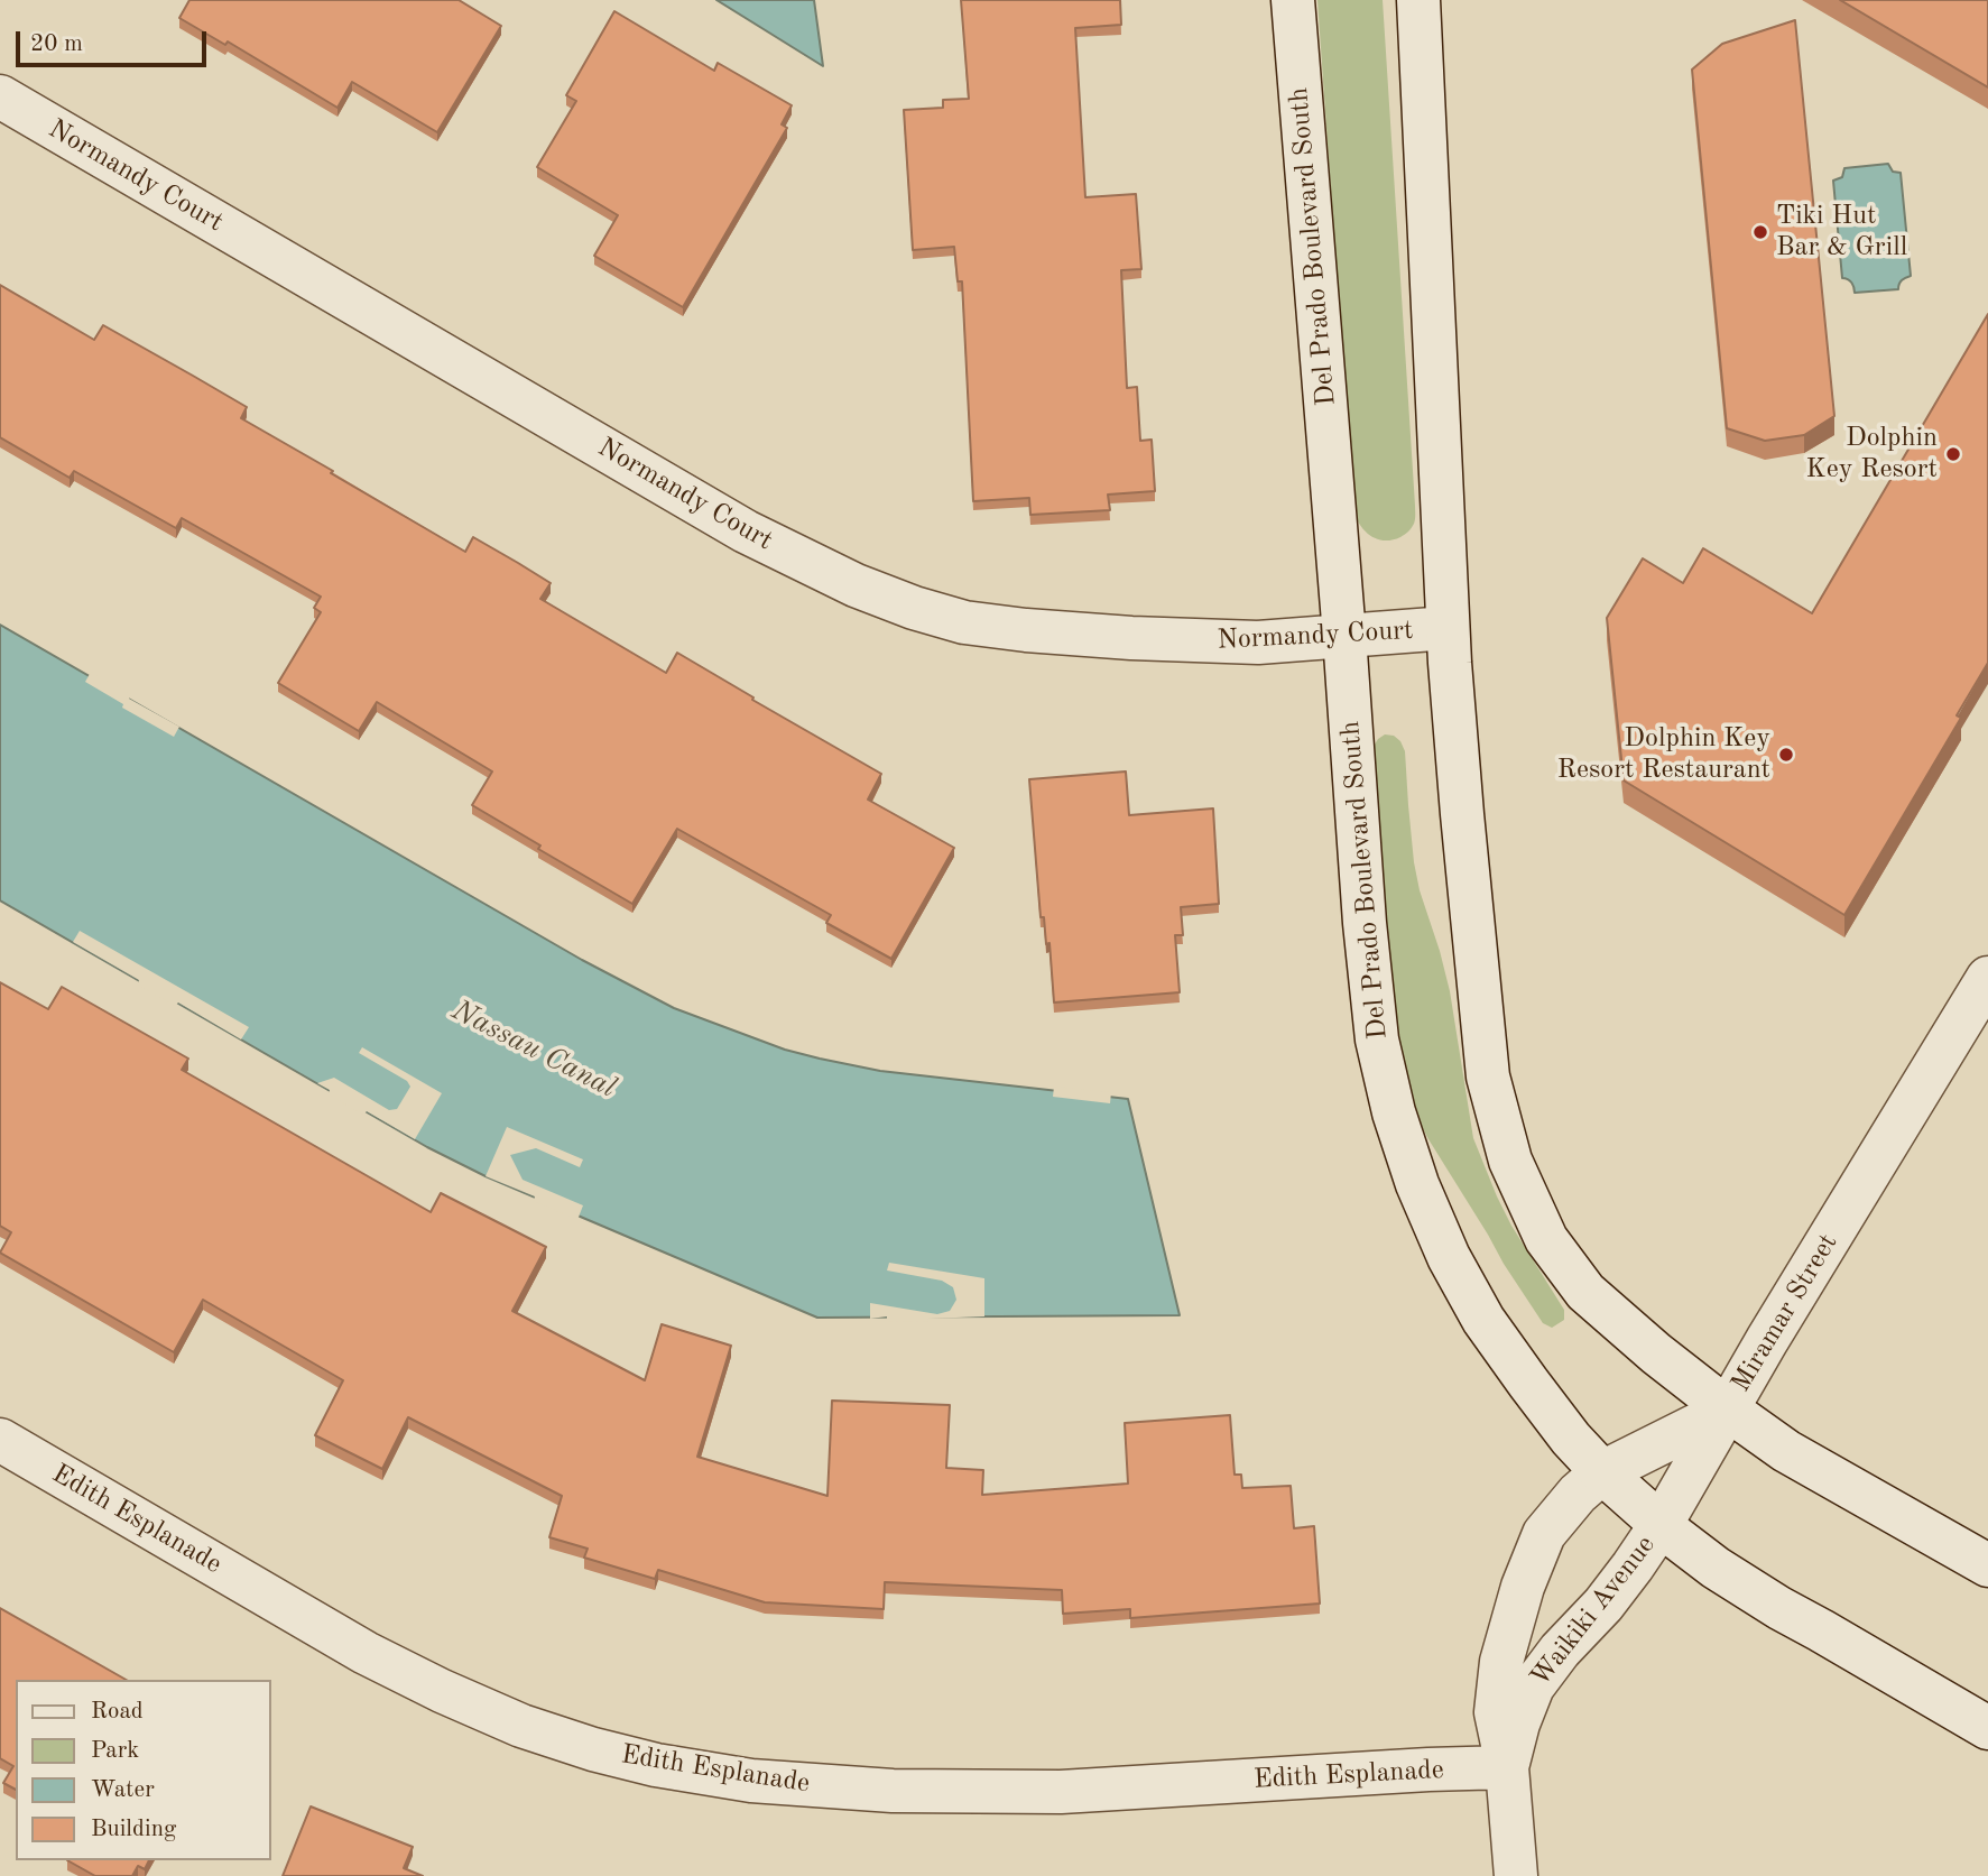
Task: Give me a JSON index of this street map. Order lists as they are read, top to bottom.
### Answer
{
  "streets": {
    "street": [
      "Normandy Court",
      "Del Prado Boulevard South",
      "Miramar Street",
      "Edith Esplanade",
      "Waikiki Avenue"
    ]
  },
  "crossings": [
    ["Normandy Court", "Del Prado Boulevard South"],
    ["Del Prado Boulevard South", "Miramar Street"],
    ["Del Prado Boulevard South", "Waikiki Avenue"],
    ["Miramar Street", "Edith Esplanade"],
    ["Miramar Street", "Waikiki Avenue"],
    ["Edith Esplanade", "Waikiki Avenue"]
  ],
  "water": ["Nassau Canal"],
  "places": ["Tiki Hut Bar & Grill", "Dolphin Key Resort", "Dolphin Key Resort Restaurant"],
  "legend": [
    "Road",
    "Park",
    "Water",
    "Building"
  ],
  "scale_bar": "20 m"
}
